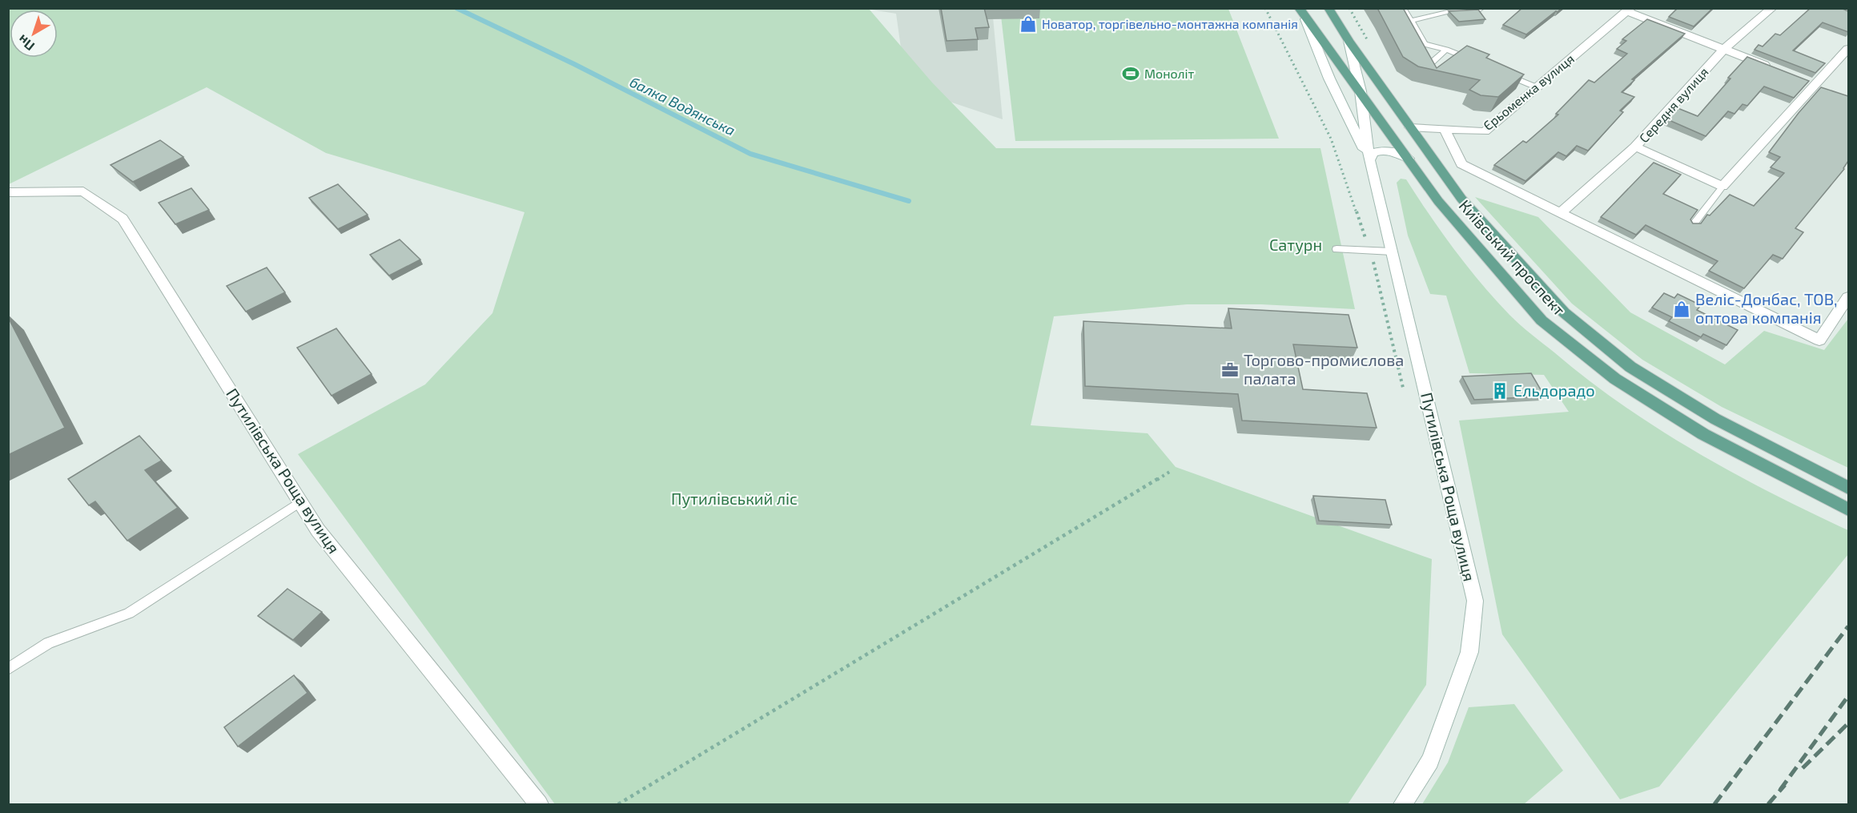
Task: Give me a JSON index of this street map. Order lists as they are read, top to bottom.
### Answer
{
  "streets": {
    "main road": ["Київський проспект"],
    "street": ["Єрьоменка вулиця", "Середня вулиця", "Путилівська Роща вулиця"]
  },
  "crossings": [
    ["Єрьоменка вулиця", "Київський проспект"]
  ],
  "water": ["балка Водянська"],
  "parks": ["Сатурн", "Путилівський ліс"],
  "places": {
    "shop": ["Новатор, торгівельно-монтажна компанія", "Веліс-Донбас, ТОВ, оптова компанія"],
    "sports": ["Моноліт"],
    "office": ["Торгово-промислова палата"],
    "building": ["Ельдорадо"]
  },
  "north": "bottom left"
}
